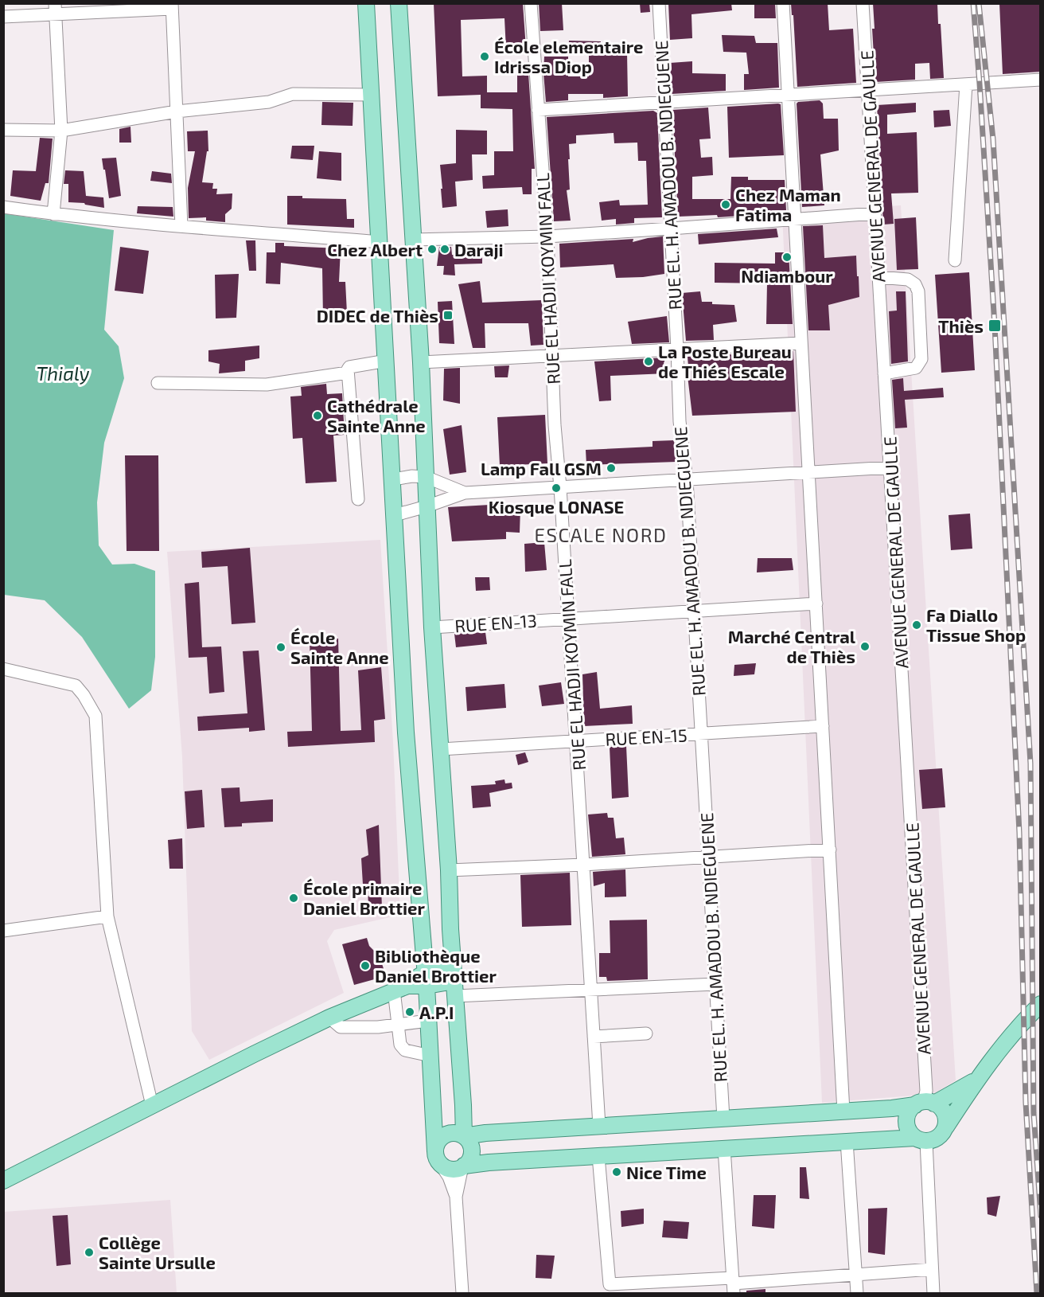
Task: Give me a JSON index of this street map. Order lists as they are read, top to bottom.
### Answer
{
  "streets": {
    "street": [
      "AVENUE GENERAL DE GAULLE",
      "RUE EL. H. AMADOU B. NDIEGUENE",
      "RUE EL HADJI KOYMIN FALL",
      "RUE EN-13",
      "RUE EN-15"
    ]
  },
  "crossings": [
    ["RUE EL. H. AMADOU B. NDIEGUENE", "RUE EN-13"],
    ["RUE EL. H. AMADOU B. NDIEGUENE", "RUE EN-15"],
    ["RUE EL HADJI KOYMIN FALL", "RUE EN-13"],
    ["RUE EL HADJI KOYMIN FALL", "RUE EN-15"]
  ],
  "districts": ["ESCALE NORD"],
  "water": ["Thialy"],
  "places": {
    "other": [
      "École elementaire Idrissa Diop",
      "Chez Maman Fatima",
      "Chez Albert",
      "Daraji",
      "Ndiambour",
      "La Poste Bureau de Thiés Escale",
      "Cathédrale Sainte Anne",
      "Lamp Fall GSM",
      "Kiosque LONASE",
      "Fa Diallo Tissue Shop",
      "Marché Central de Thiès",
      "École Sainte Anne",
      "École primaire Daniel Brottier",
      "Bibliothèque Daniel Brottier",
      "A.P.I",
      "Nice Time",
      "Collège Sainte Ursulle"
    ],
    "transit": ["DIDEC de Thiès", "Thiès"]
  }
}
